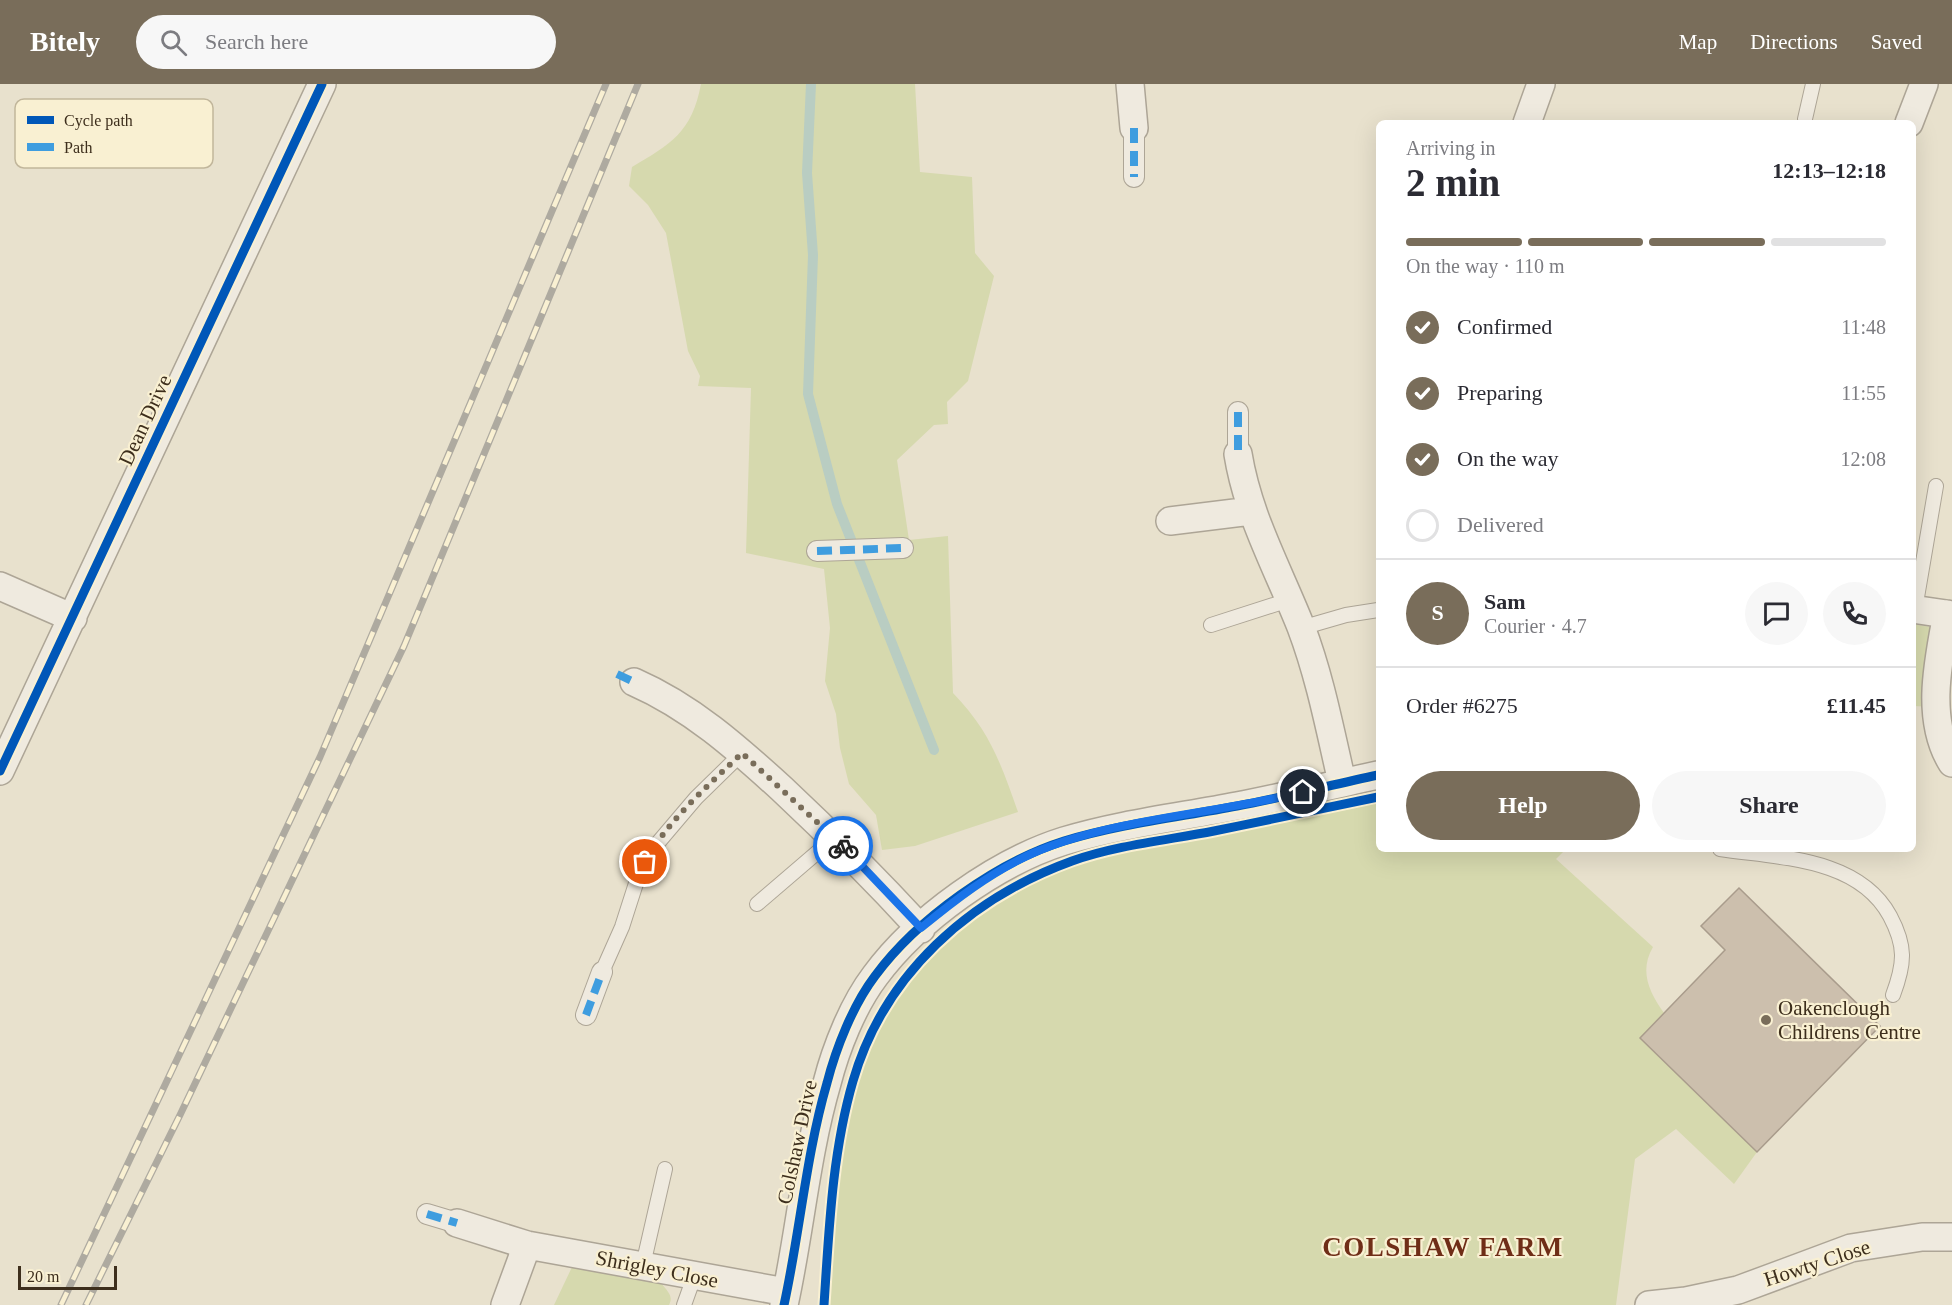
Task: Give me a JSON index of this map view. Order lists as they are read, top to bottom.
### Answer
{
  "streets": {
    "street": [
      "Dean Drive",
      "Colshaw Drive",
      "Howty Close",
      "Shrigley Close"
    ]
  },
  "crossings": [
    ["Colshaw Drive", "Shrigley Close"]
  ],
  "districts": ["COLSHAW FARM"],
  "places": ["Oakenclough Childrens Centre"],
  "legend": ["Cycle path", "Path"],
  "scale_bar": "20 m",
  "page": {
    "header": "Bitely",
    "search": "Search here",
    "nav": ["Map", "Directions", "Saved"],
    "heading": ["2 min", "Arriving in", "12:13–12:18"],
    "panel": [
      "Sam",
      "Courier · 4.7",
      "Order #6275",
      "£11.45"
    ],
    "bar": "On the way · 110 m",
    "list": [
      ["Confirmed", "11:48"],
      ["Preparing", "11:55"],
      ["On the way", "12:08"],
      "Delivered"
    ],
    "round": "S",
    "buttons": ["Help", "Share"],
    "scale": "20 m"
  }
}
